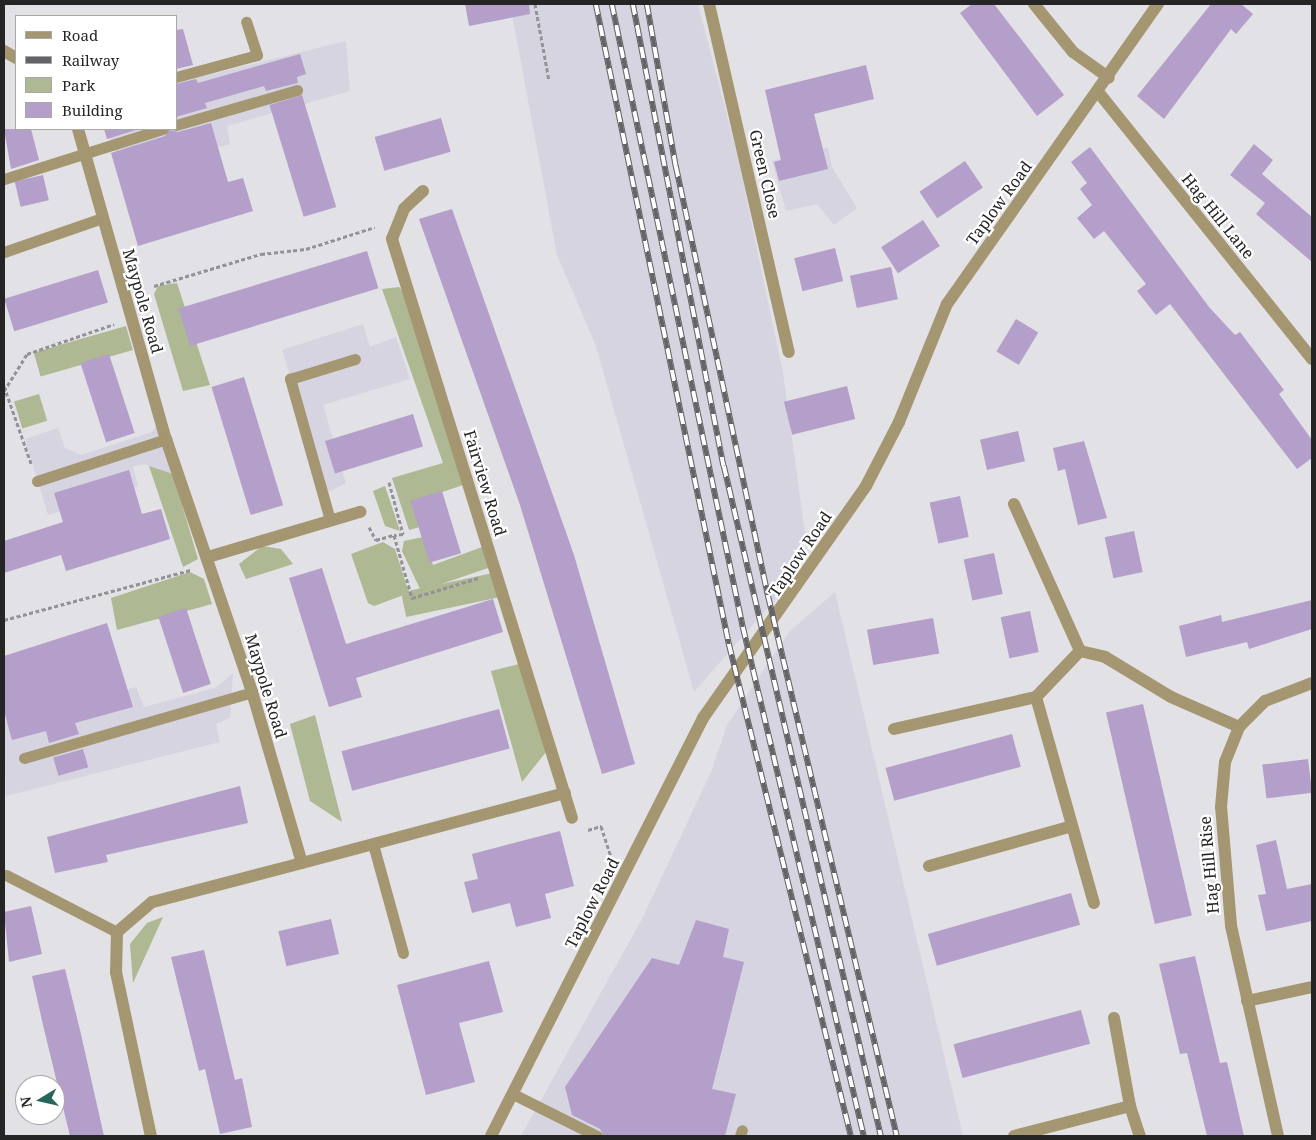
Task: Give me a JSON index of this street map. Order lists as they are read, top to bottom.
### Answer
{
  "streets": {
    "street": [
      "Green Close",
      "Taplow Road",
      "Hag Hill Lane",
      "Maypole Road",
      "Fairview Road",
      "Hag Hill Rise"
    ]
  },
  "crossings": [
    ["Taplow Road", "Hag Hill Lane"]
  ],
  "legend": [
    "Road",
    "Railway",
    "Park",
    "Building"
  ],
  "north": "left"
}
